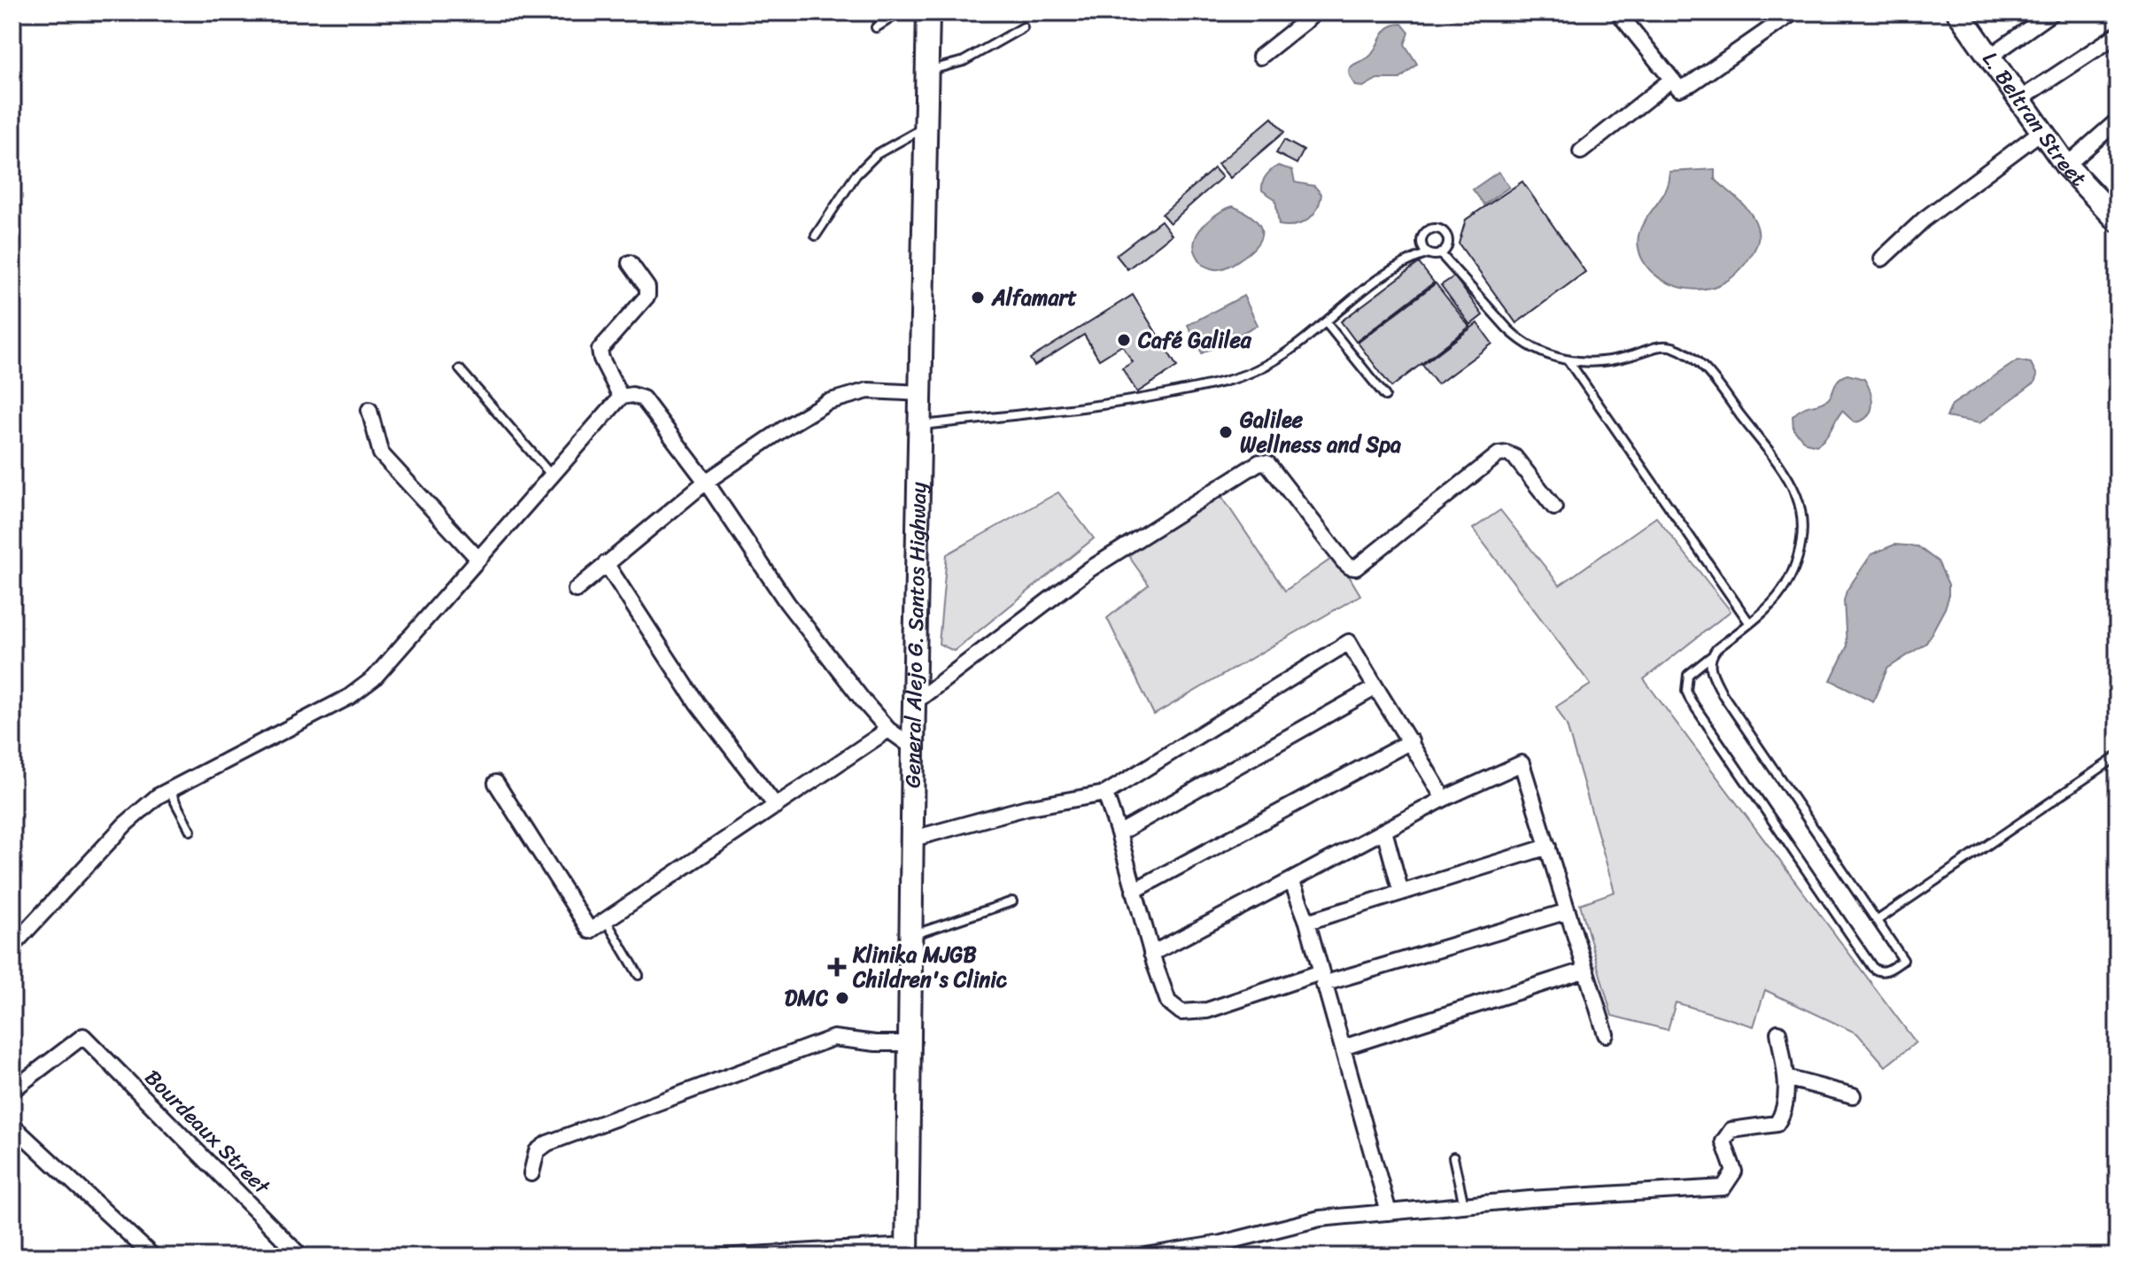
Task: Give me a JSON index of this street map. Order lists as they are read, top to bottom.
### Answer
{
  "streets": {
    "main road": ["L. Beltran Street", "General Alejo G. Santos Highway"],
    "street": ["Bourdeaux Street"]
  },
  "places": {
    "other": [
      "Alfamart",
      "Café Galilea",
      "Galilee Wellness and Spa",
      "DMC"
    ],
    "health": ["Klinika MJGB Children's Clinic"]
  }
}
